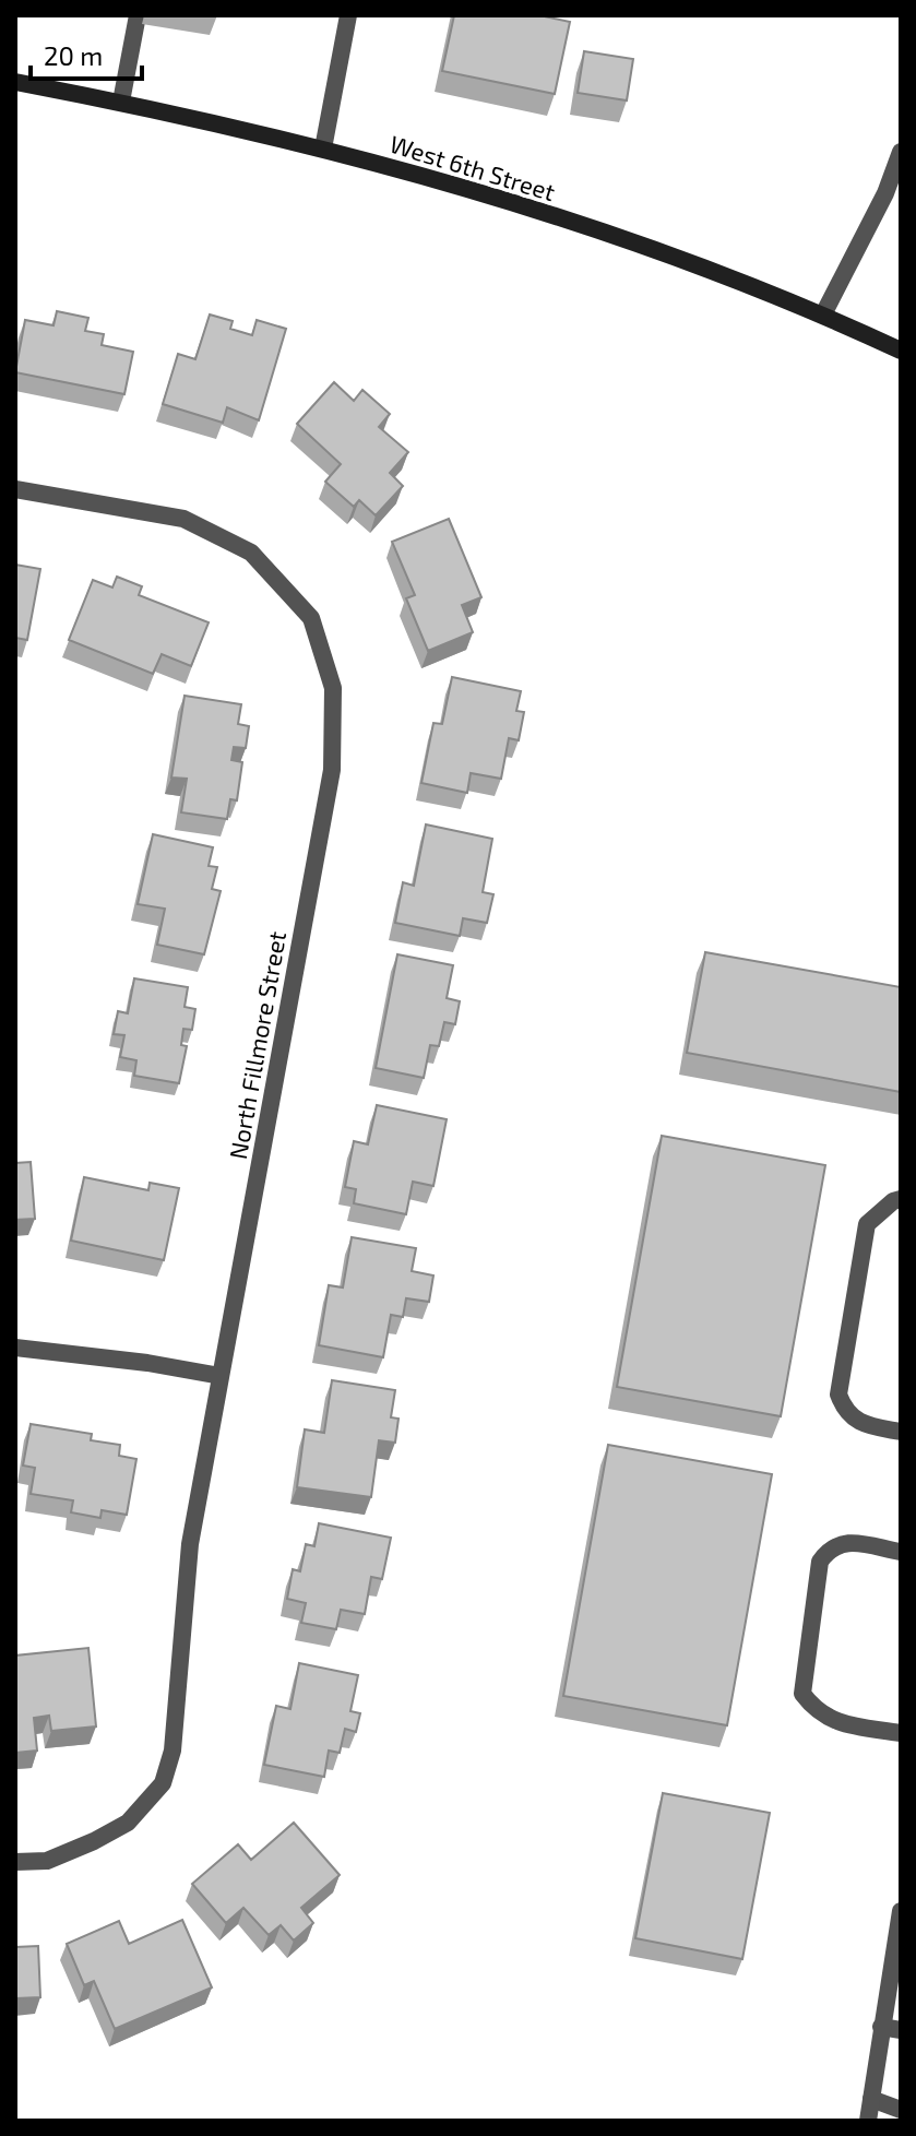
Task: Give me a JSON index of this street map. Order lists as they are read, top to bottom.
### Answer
{
  "streets": {
    "main road": ["West 6th Street"],
    "street": ["North Fillmore Street"]
  },
  "scale_bar": "20 m"
}
